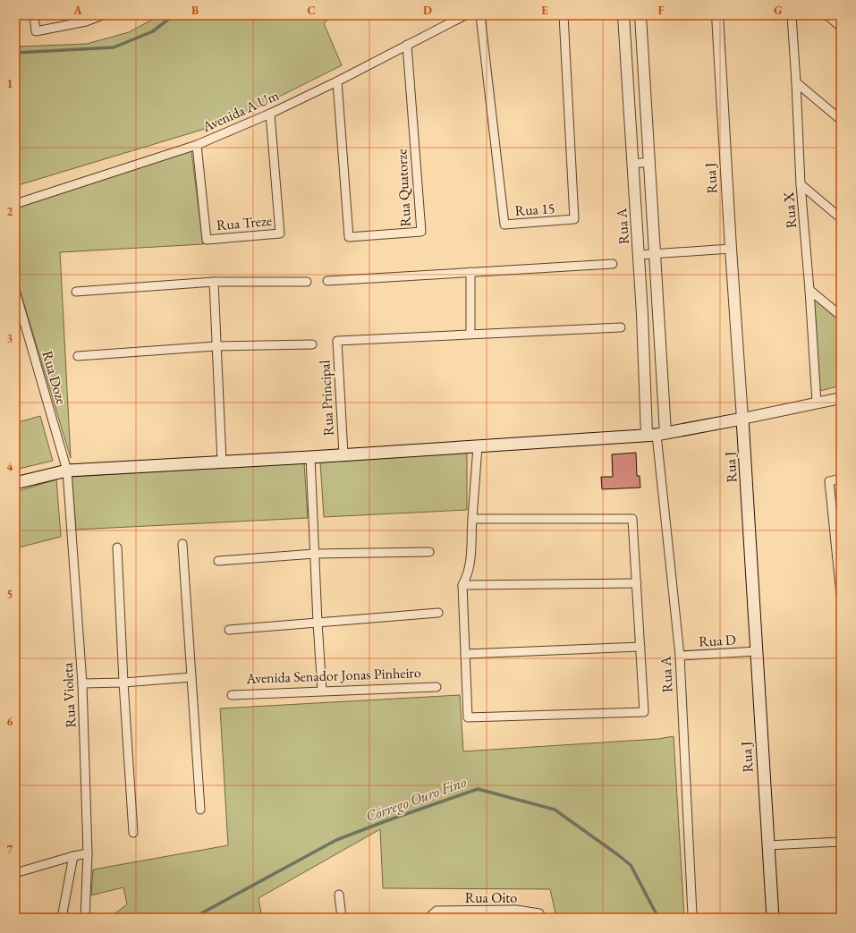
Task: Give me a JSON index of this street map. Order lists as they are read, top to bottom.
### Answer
{
  "streets": {
    "main road": ["Rua J"],
    "street": [
      "Avenida A Um",
      "Rua Quatorze",
      "Rua 15",
      "Rua X",
      "Rua Treze",
      "Rua A",
      "Rua Doze",
      "Rua Principal",
      "Rua D",
      "Avenida Senador Jonas Pinheiro",
      "Rua Violeta",
      "Rua Oito"
    ]
  },
  "crossings": [
    ["Avenida A Um", "Rua Quatorze"],
    ["Avenida A Um", "Rua Treze"],
    ["Rua J", "Rua D"],
    ["Rua A", "Rua D"],
    ["Rua Doze", "Rua Violeta"]
  ],
  "water": ["Córrego Ouro Fino"],
  "grid": {
    "columns": [
      "A",
      "B",
      "C",
      "D",
      "E",
      "F",
      "G"
    ],
    "rows": [
      "1",
      "2",
      "3",
      "4",
      "5",
      "6",
      "7"
    ]
  }
}
